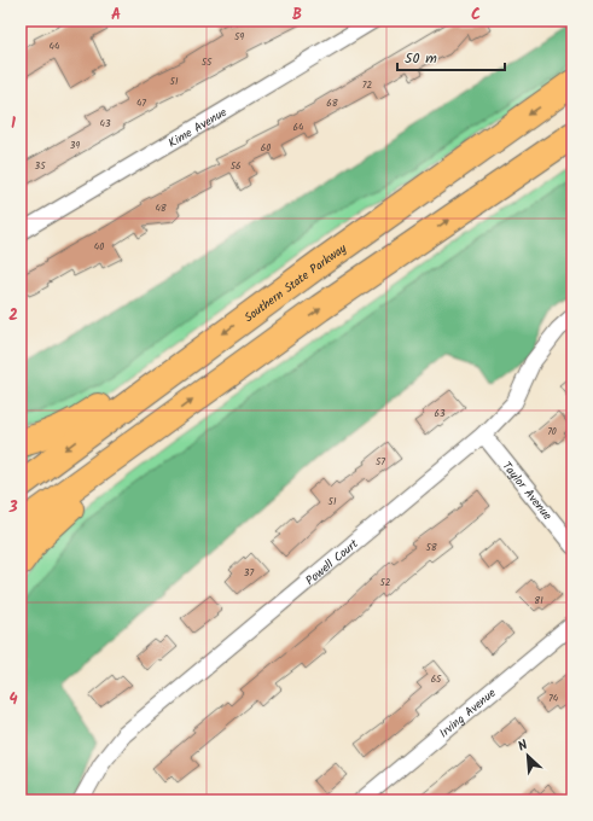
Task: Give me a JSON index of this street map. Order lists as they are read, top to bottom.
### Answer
{
  "streets": {
    "highway": ["Southern State Parkway"],
    "street": [
      "Kime Avenue",
      "Taylor Avenue",
      "Powell Court",
      "Irving Avenue"
    ]
  },
  "crossings": [
    ["Taylor Avenue", "Powell Court"]
  ],
  "house_numbers": [
    "59",
    "44",
    "55",
    "51",
    "72",
    "47",
    "68",
    "43",
    "64",
    "39",
    "60",
    "35",
    "56",
    "48",
    "40",
    "63",
    "70",
    "57",
    "51",
    "58",
    "37",
    "52",
    "81",
    "65",
    "74"
  ],
  "scale_bar": "50 m",
  "north": "top left",
  "grid": {
    "columns": ["A", "B", "C"],
    "rows": [
      "1",
      "2",
      "3",
      "4"
    ]
  }
}
